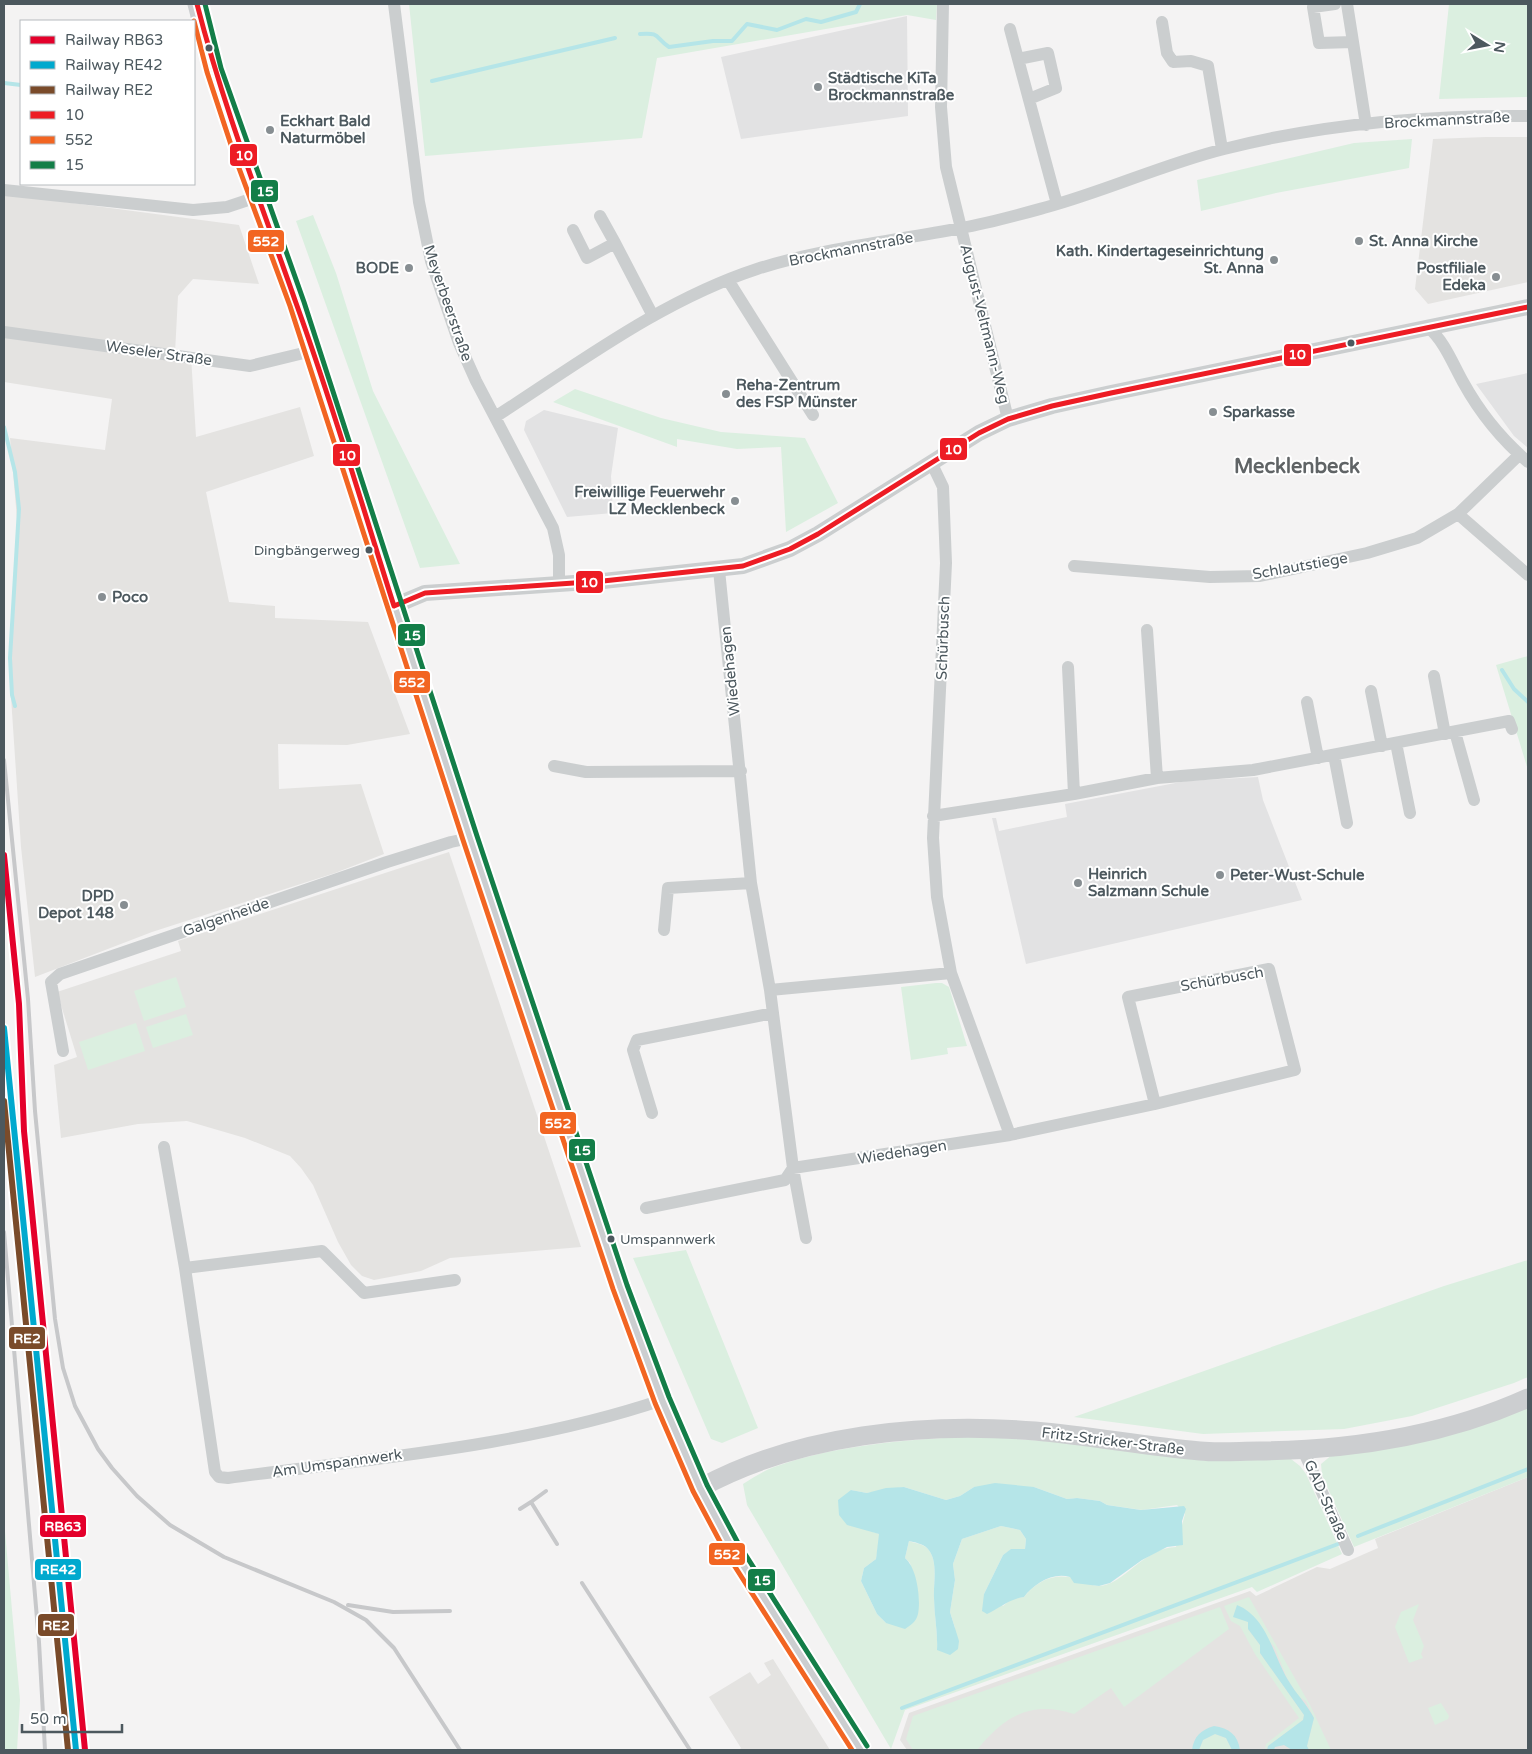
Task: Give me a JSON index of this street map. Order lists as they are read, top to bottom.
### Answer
{
  "streets": {
    "main road": ["Fritz-Stricker-Straße"],
    "street": [
      "Brockmannstraße",
      "Meyerbeerstraße",
      "August-Veltmann-Weg",
      "Weseler Straße",
      "Schlautstiege",
      "Schürbusch",
      "Wiedehagen",
      "Galgenheide",
      "Am Umspannwerk",
      "GAD-Straße"
    ]
  },
  "crossings": [
    ["Brockmannstraße", "Meyerbeerstraße"],
    ["Brockmannstraße", "August-Veltmann-Weg"],
    ["Schürbusch", "Wiedehagen"],
    ["Fritz-Stricker-Straße", "GAD-Straße"]
  ],
  "districts": ["Mecklenbeck"],
  "places": [
    "Städtische KiTa Brockmannstraße",
    "Eckhart Bald Naturmöbel",
    "St. Anna Kirche",
    "Kath. Kindertageseinrichtung St. Anna",
    "BODE",
    "Postfiliale Edeka",
    "Reha-Zentrum des FSP Münster",
    "Sparkasse",
    "Freiwillige Feuerwehr LZ Mecklenbeck",
    "Dingbängerweg",
    "Poco",
    "Peter-Wust-Schule",
    "Heinrich Salzmann Schule",
    "DPD Depot 148",
    "Umspannwerk"
  ],
  "lines": [
    "transit line 10",
    "transit line 15",
    "transit line 552",
    "rail line RB63",
    "rail line RE42",
    "rail line RE2"
  ],
  "legend": [
    "Railway RB63",
    "Railway RE42",
    "Railway RE2",
    "10",
    "552",
    "15"
  ],
  "scale_bar": "50 m",
  "north": "right"
}
